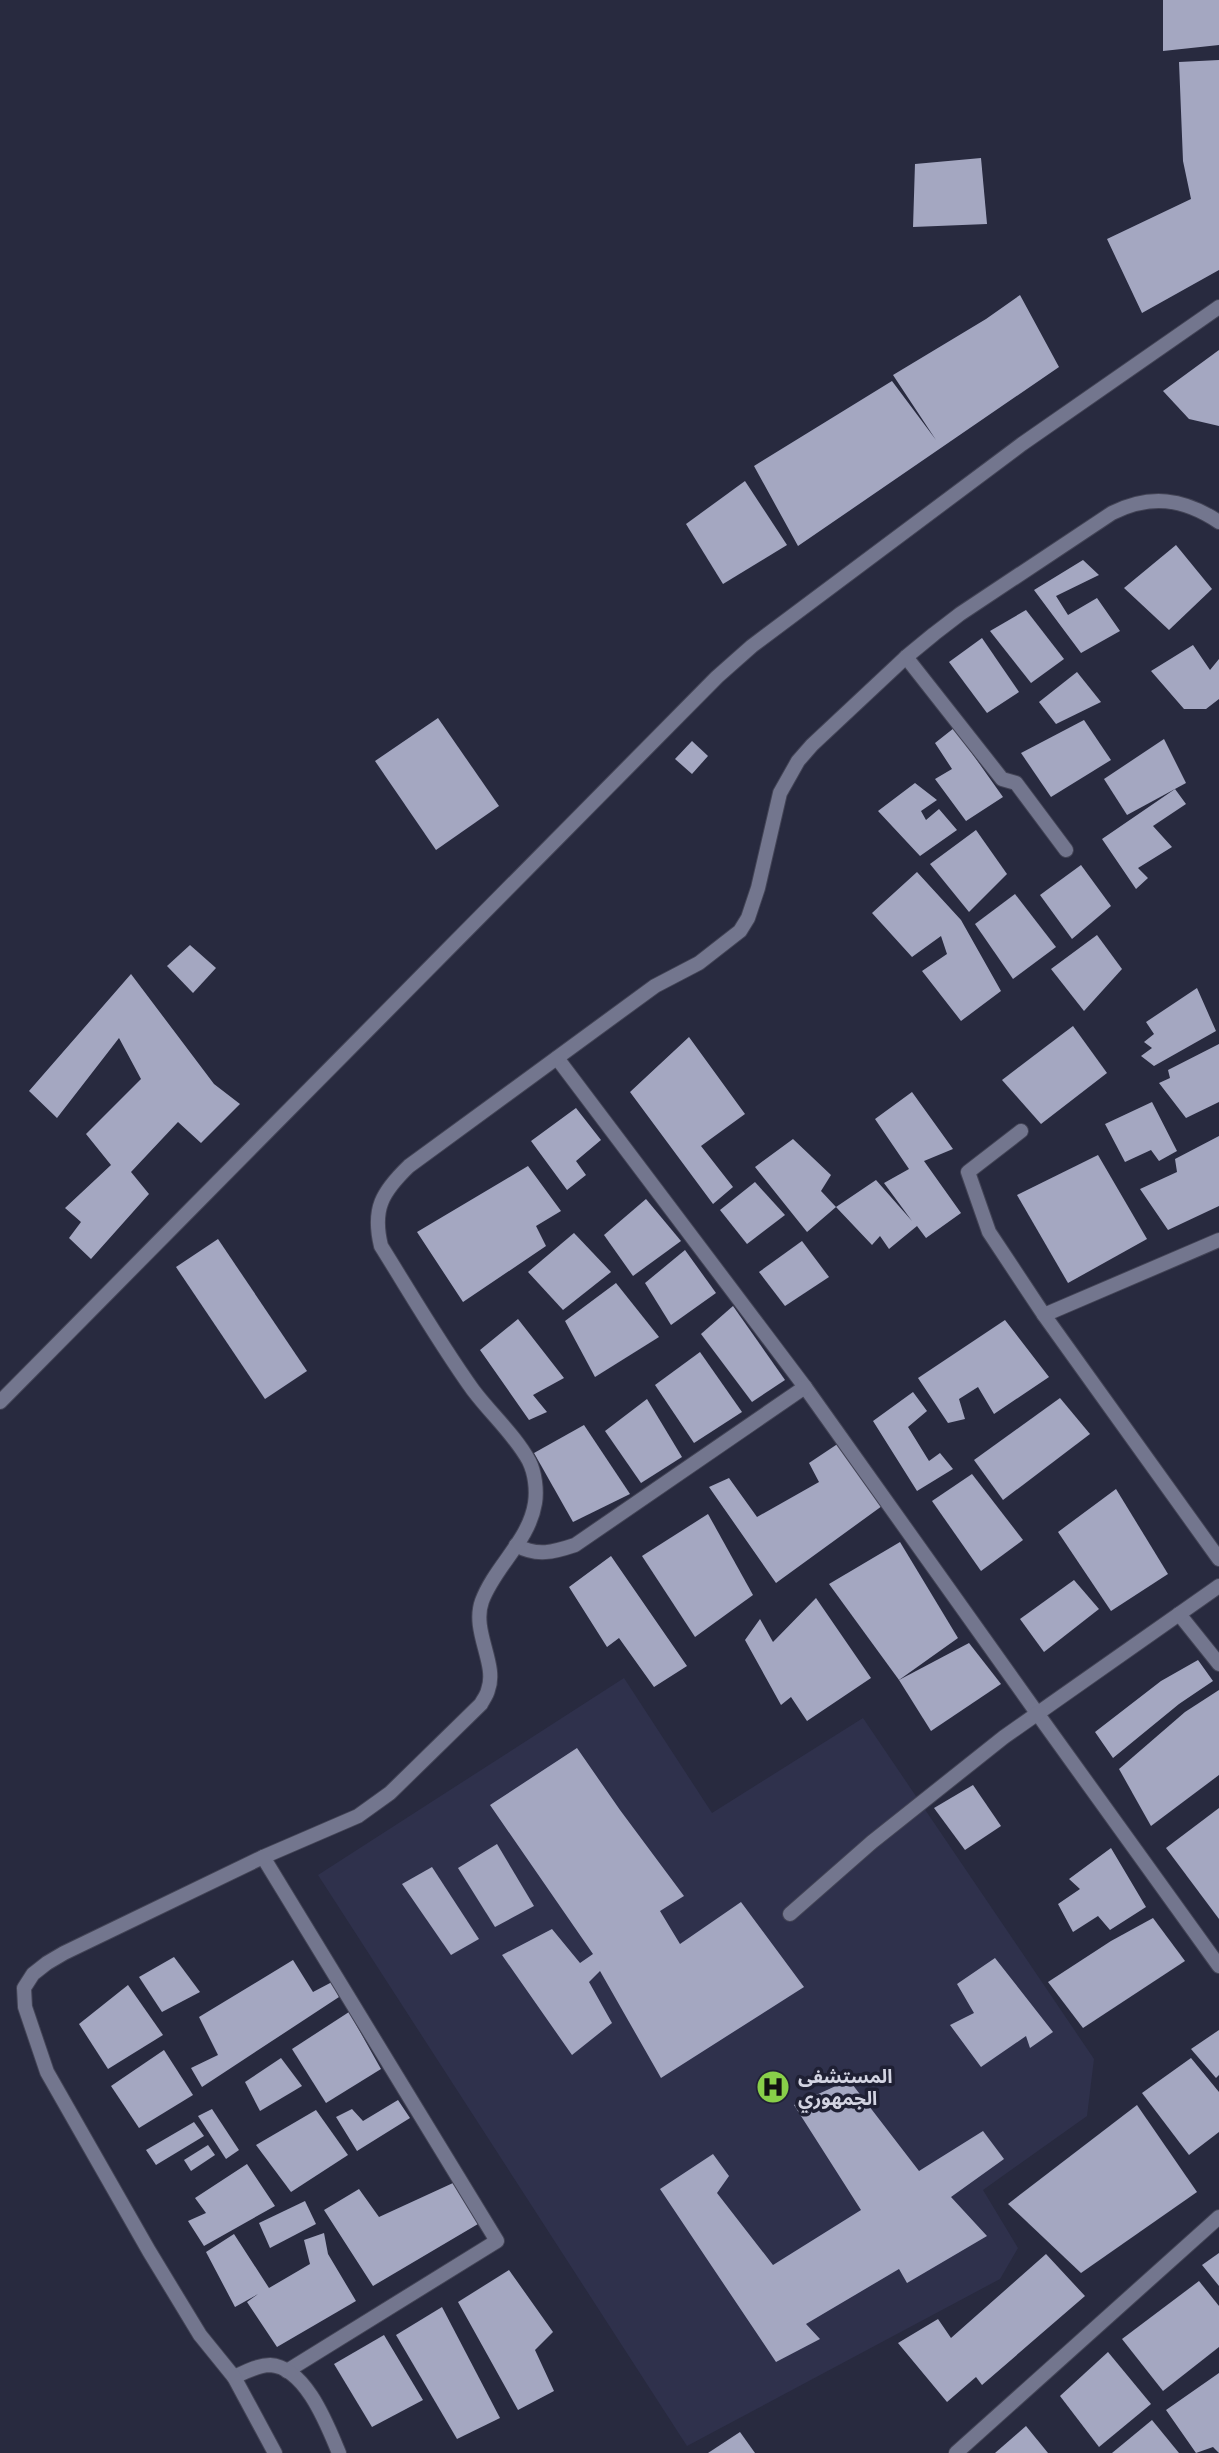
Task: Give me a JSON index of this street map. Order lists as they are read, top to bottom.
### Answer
{
  "places": {
    "hospital": ["المستشفى الجمهوري"]
  }
}
